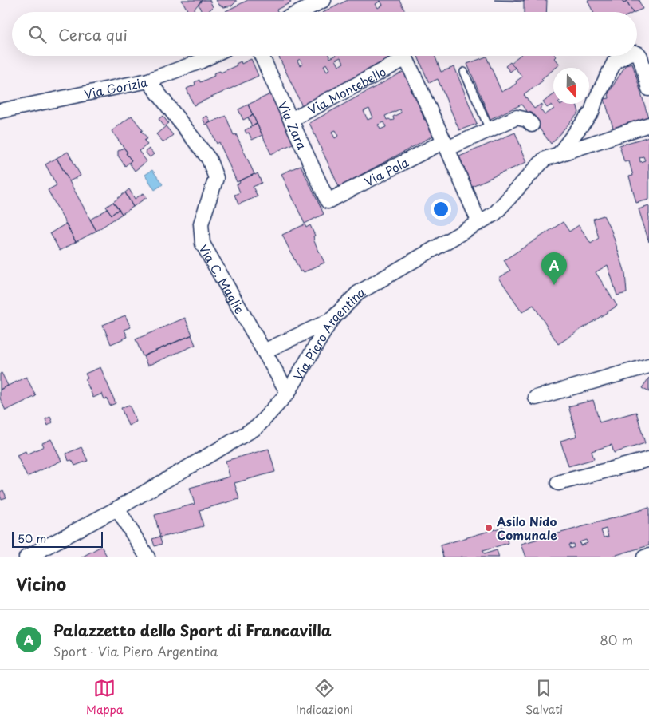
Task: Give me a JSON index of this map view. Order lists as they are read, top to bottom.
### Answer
{
  "streets": {
    "street": [
      "Via Gorizia",
      "Via Montebello",
      "Via Zara",
      "Via Pola",
      "Via C. Maglie",
      "Via Piero Argentina"
    ]
  },
  "crossings": [
    ["Via Gorizia", "Via C. Maglie"],
    ["Via Montebello", "Via Zara"],
    ["Via Montebello", "Via Pola"],
    ["Via Zara", "Via Pola"],
    ["Via C. Maglie", "Via Piero Argentina"]
  ],
  "places": ["Asilo Nido Comunale"],
  "scale_bar": "50 m",
  "north": "bottom",
  "page": {
    "search": "Cerca qui",
    "pins": "A",
    "scale": "50 m",
    "heading": "Vicino",
    "list": [
      {
        "mark": "A",
        "name": "Palazzetto dello Sport di Francavilla",
        "note": "Sport · Via Piero Argentina",
        "value": "80 m"
      }
    ],
    "nav": ["Mappa", "Indicazioni", "Salvati"]
  }
}
